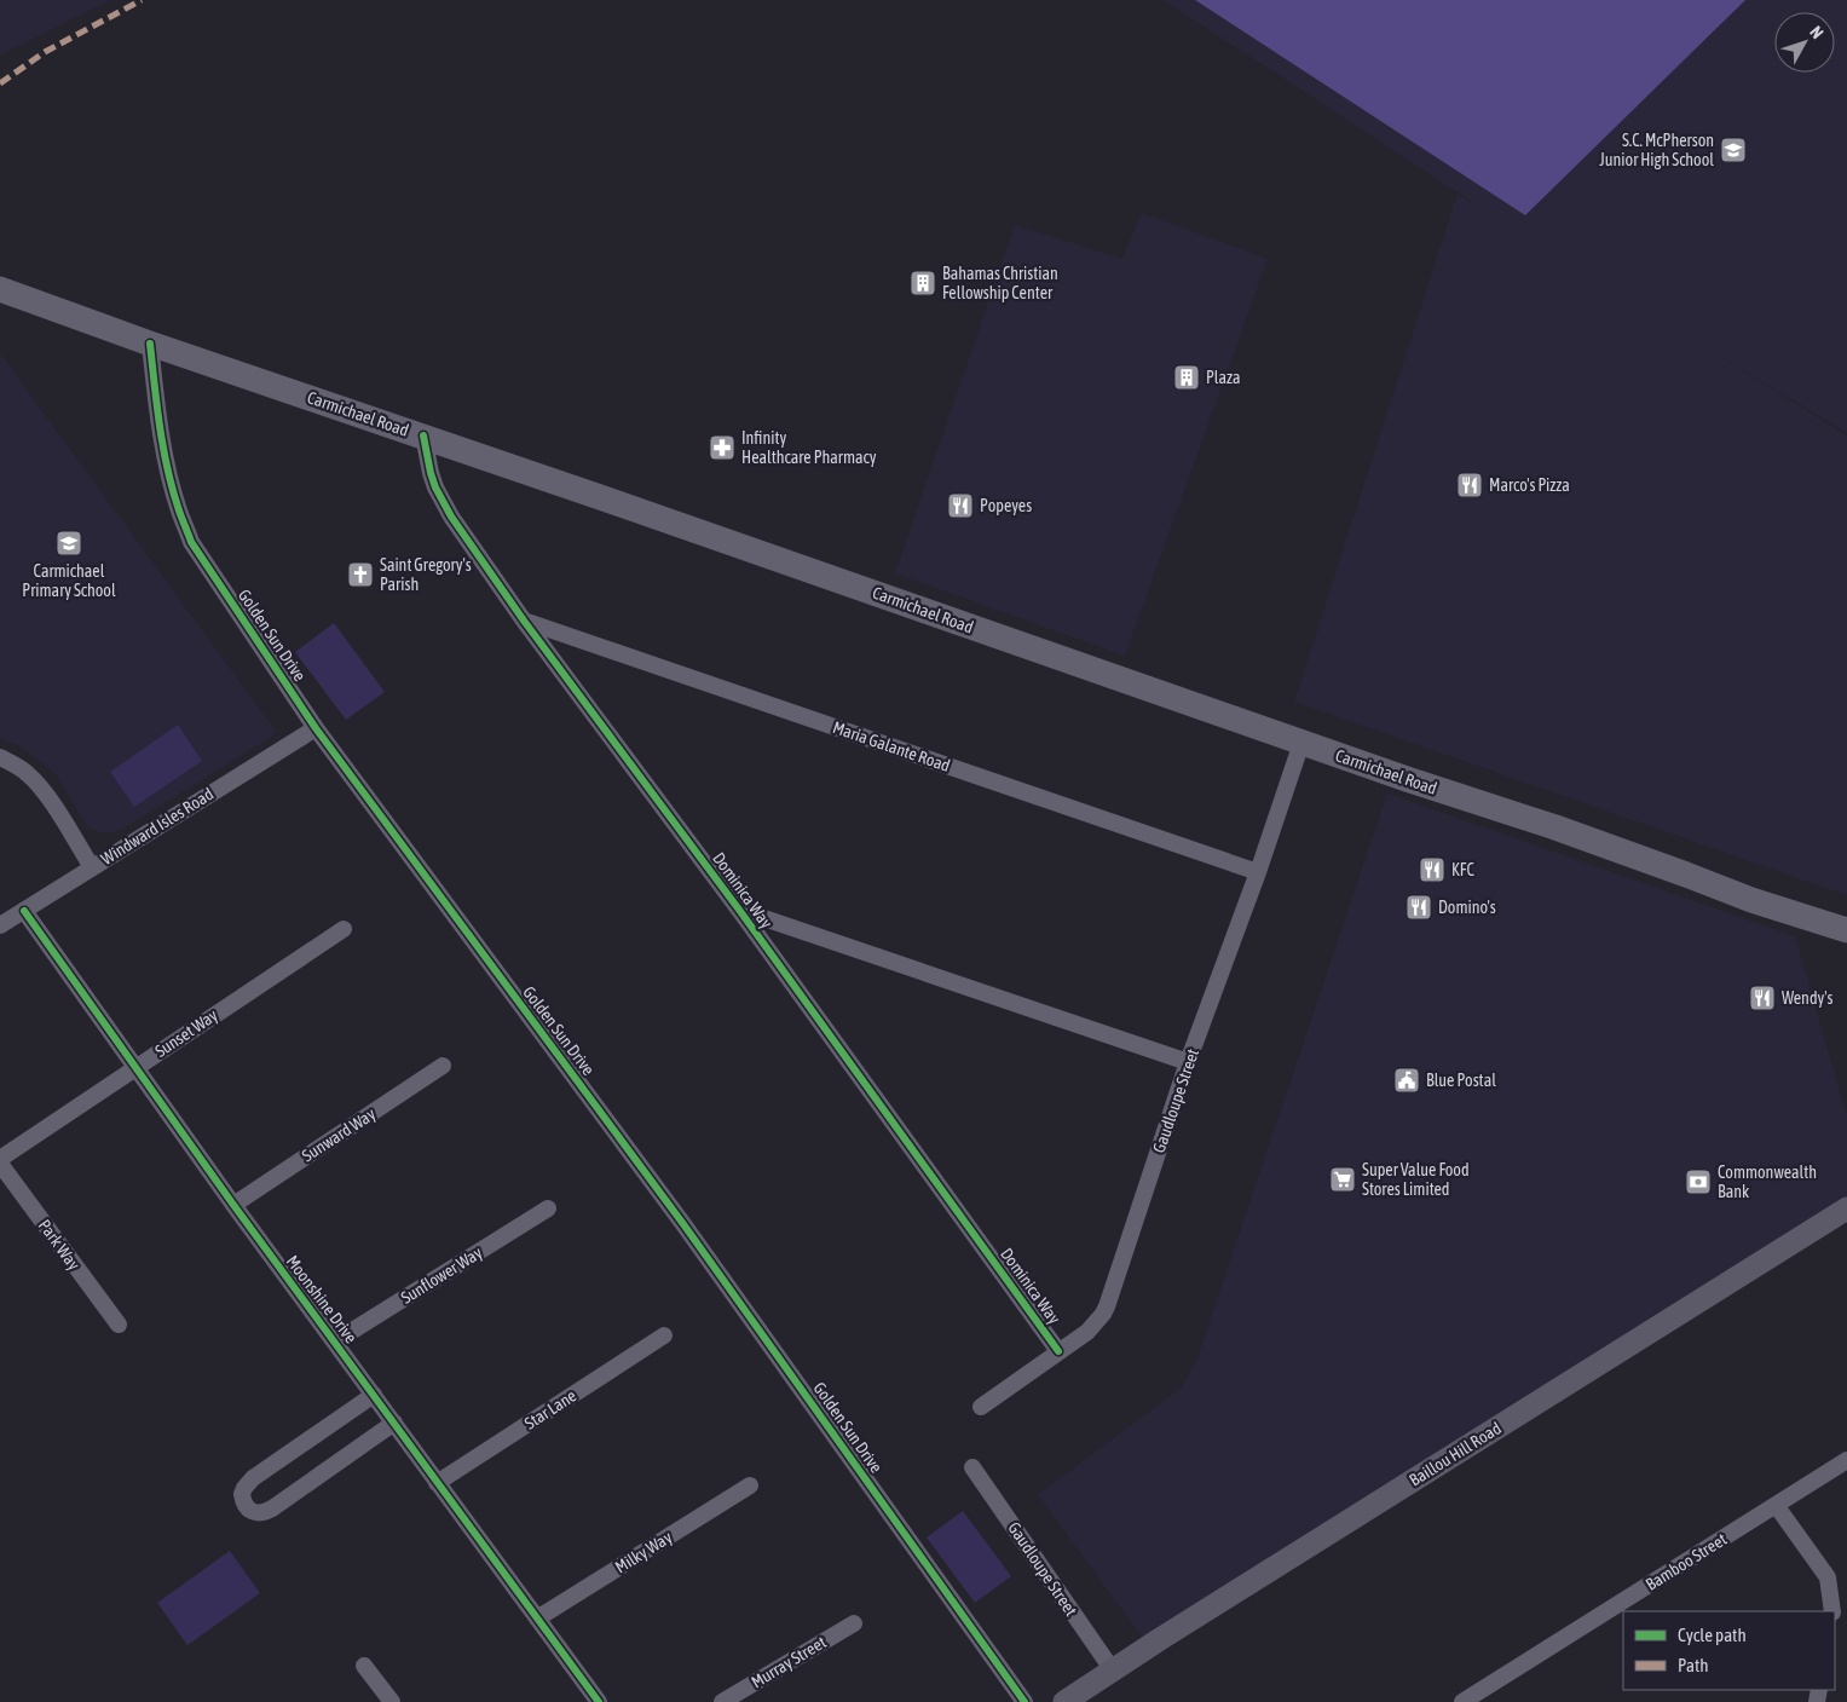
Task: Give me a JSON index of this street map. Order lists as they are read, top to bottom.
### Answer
{
  "streets": {
    "main road": ["Carmichael Road", "Baillou Hill Road"],
    "street": [
      "Golden Sun Drive",
      "Maria Galante Road",
      "Windward Isles Road",
      "Dominica Way",
      "Sunset Way",
      "Gaudloupe Street",
      "Sunward Way",
      "Park Way",
      "Sunflower Way",
      "Moonshine Drive",
      "Star Lane",
      "Milky Way",
      "Bamboo Street",
      "Murray Street"
    ]
  },
  "crossings": [
    ["Carmichael Road", "Golden Sun Drive"],
    ["Carmichael Road", "Dominica Way"],
    ["Carmichael Road", "Gaudloupe Street"],
    ["Golden Sun Drive", "Windward Isles Road"],
    ["Maria Galante Road", "Dominica Way"],
    ["Maria Galante Road", "Gaudloupe Street"],
    ["Windward Isles Road", "Moonshine Drive"],
    ["Dominica Way", "Gaudloupe Street"],
    ["Sunset Way", "Moonshine Drive"],
    ["Gaudloupe Street", "Baillou Hill Road"],
    ["Sunward Way", "Moonshine Drive"],
    ["Sunflower Way", "Moonshine Drive"],
    ["Moonshine Drive", "Star Lane"],
    ["Moonshine Drive", "Milky Way"]
  ],
  "places": {
    "school or university": ["S.C. McPherson Junior High School", "Carmichael Primary School"],
    "building": ["Bahamas Christian Fellowship Center", "Plaza"],
    "pharmacy": ["Infinity Healthcare Pharmacy"],
    "restaurant": [
      "Marco's Pizza",
      "Popeyes",
      "KFC",
      "Domino's",
      "Wendy's"
    ],
    "church": ["Saint Gregory's Parish"],
    "public building": ["Blue Postal"],
    "supermarket": ["Super Value Food Stores Limited"],
    "bank": ["Commonwealth Bank"]
  },
  "legend": ["Cycle path", "Path"],
  "north": "top right"
}
